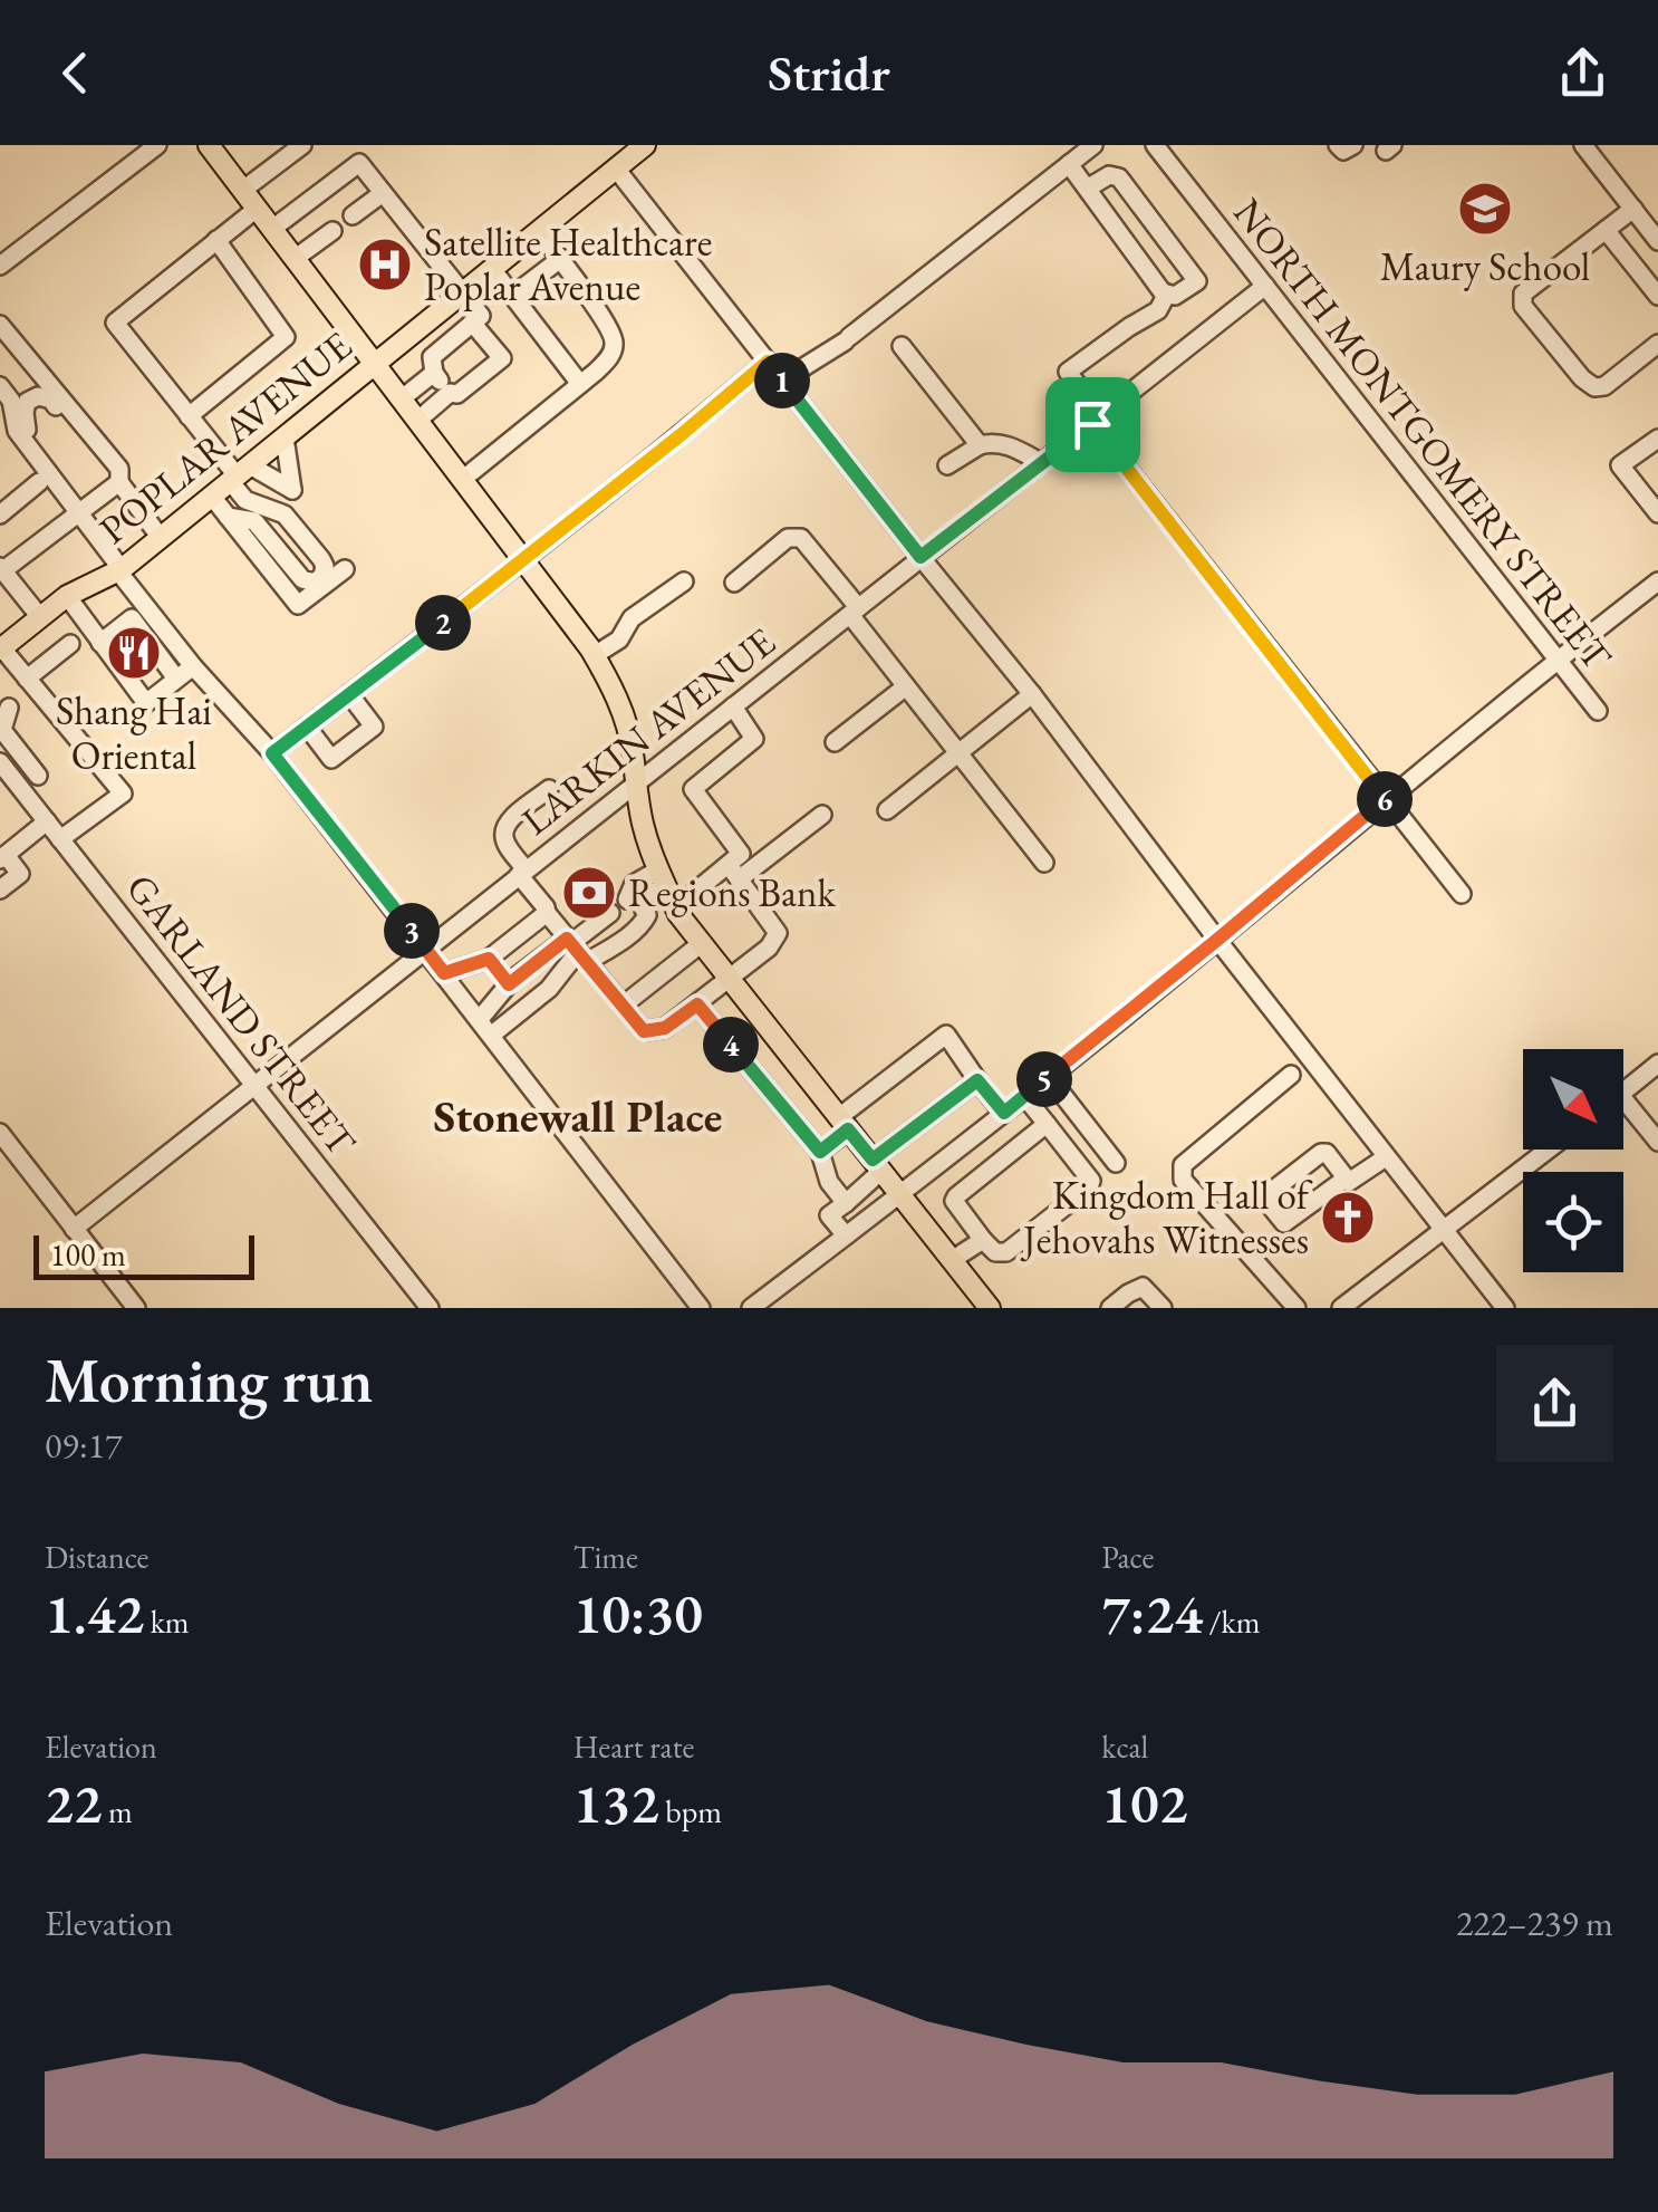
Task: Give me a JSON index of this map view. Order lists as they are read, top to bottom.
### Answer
{
  "streets": {
    "main road": ["POPLAR AVENUE"],
    "street": ["NORTH MONTGOMERY STREET", "LARKIN AVENUE", "GARLAND STREET"]
  },
  "crossings": [
    ["NORTH MONTGOMERY STREET", "LARKIN AVENUE"],
    ["LARKIN AVENUE", "GARLAND STREET"]
  ],
  "districts": ["Stonewall Place"],
  "places": {
    "school or university": ["Maury School"],
    "hospital": ["Satellite Healthcare Poplar Avenue"],
    "restaurant": ["Shang Hai Oriental"],
    "bank": ["Regions Bank"],
    "church": ["Kingdom Hall of Jehovahs Witnesses"]
  },
  "scale_bar": "100 m",
  "north": "bottom right",
  "page": {
    "header": "Stridr",
    "pins": [
      "1",
      "2",
      "6",
      "3",
      "4",
      "5"
    ],
    "scale": "100 m",
    "heading": ["Morning run", "09:17"],
    "stats": [
      ["Distance", "1.42 km"],
      ["Time", "10:30"],
      ["Pace", "7:24 /km"],
      ["Elevation", "22 m"],
      ["Heart rate", "132 bpm"],
      ["kcal", "102"]
    ],
    "chart": ["Elevation", "222–239 m"]
  }
}
